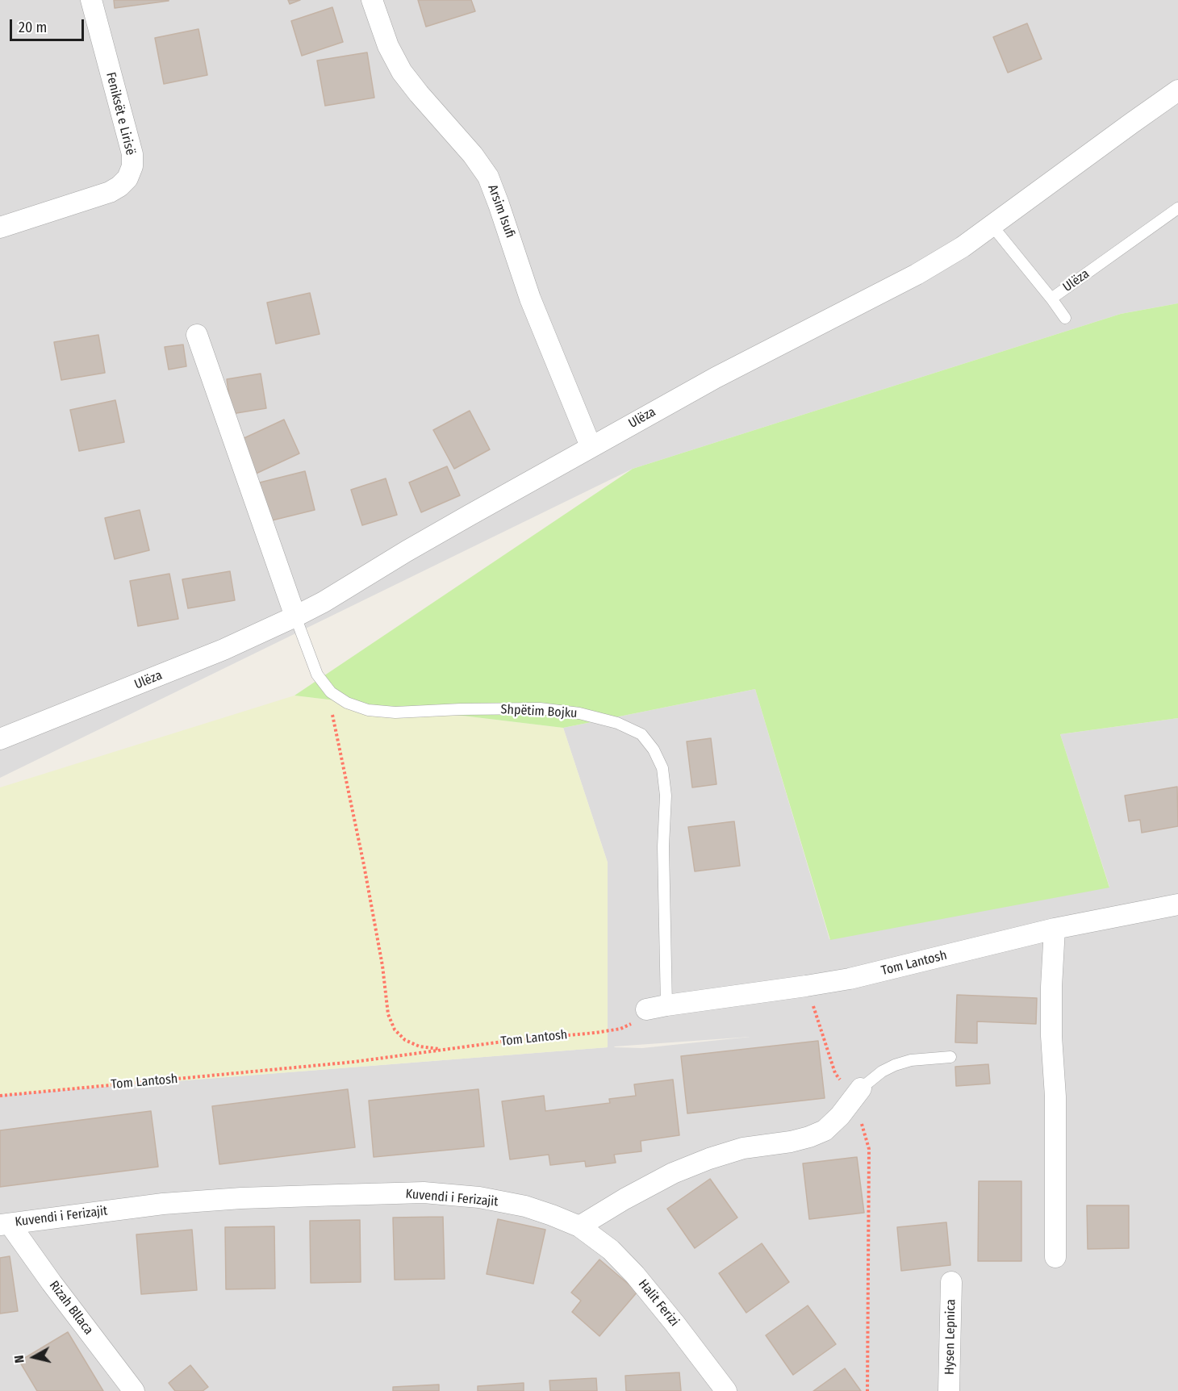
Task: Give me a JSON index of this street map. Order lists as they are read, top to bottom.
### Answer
{
  "streets": {
    "street": [
      "Feniksët e Lirisë",
      "Arsim Isufi",
      "Ulëza",
      "Tom Lantosh",
      "Kuvendi i Ferizajit",
      "Halit Ferizi",
      "Rizah Bllaca",
      "Hysen Lepnica"
    ],
    "lane": ["Shpëtim Bojku"]
  },
  "crossings": [
    ["Arsim Isufi", "Ulëza"],
    ["Ulëza", "Shpëtim Bojku"],
    ["Shpëtim Bojku", "Tom Lantosh"],
    ["Kuvendi i Ferizajit", "Halit Ferizi"],
    ["Kuvendi i Ferizajit", "Rizah Bllaca"]
  ],
  "scale_bar": "20 m",
  "north": "left"
}
